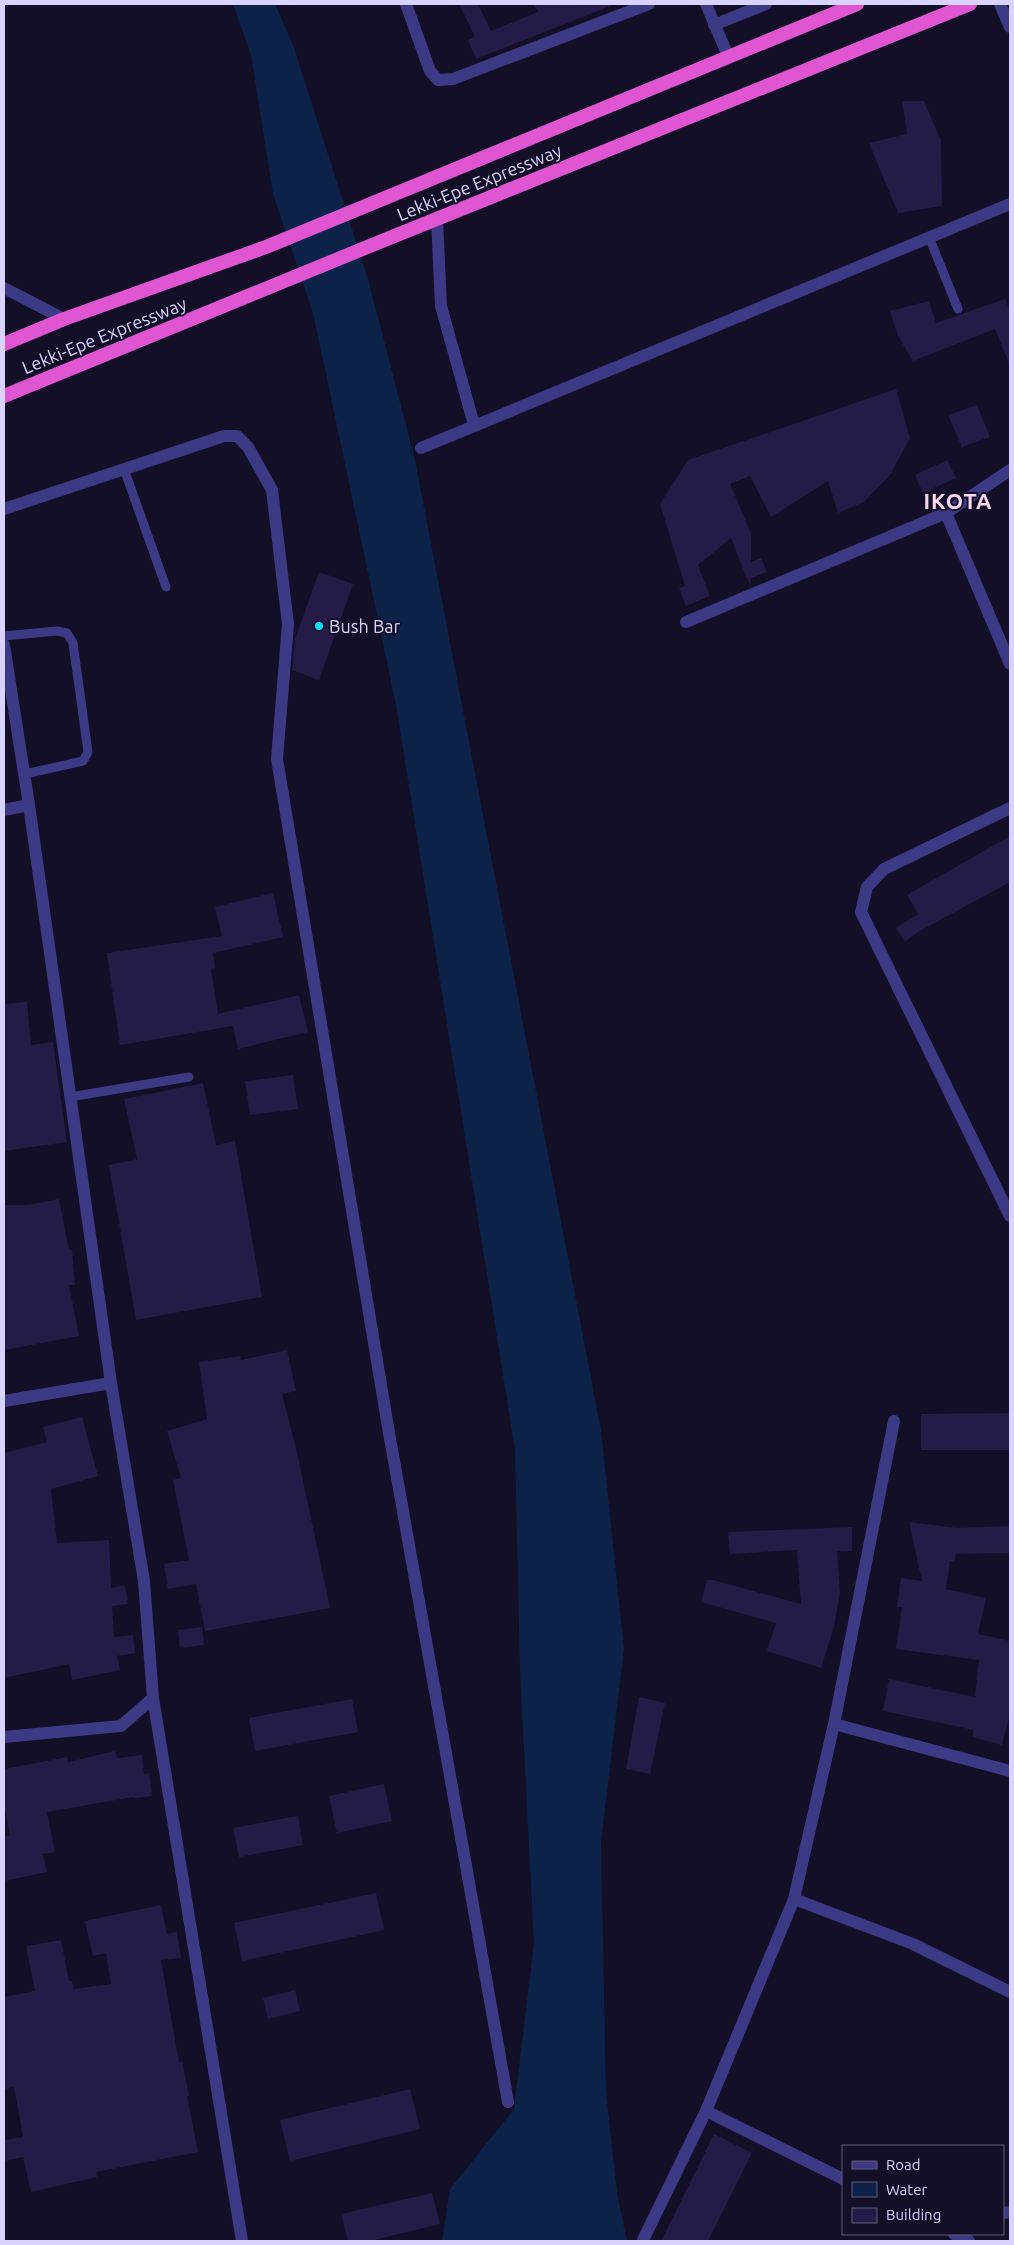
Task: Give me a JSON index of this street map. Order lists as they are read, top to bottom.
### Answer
{
  "streets": {
    "highway": ["Lekki-Epe Expressway"]
  },
  "districts": ["IKOTA"],
  "places": ["Bush Bar"],
  "legend": ["Road", "Water", "Building"]
}
